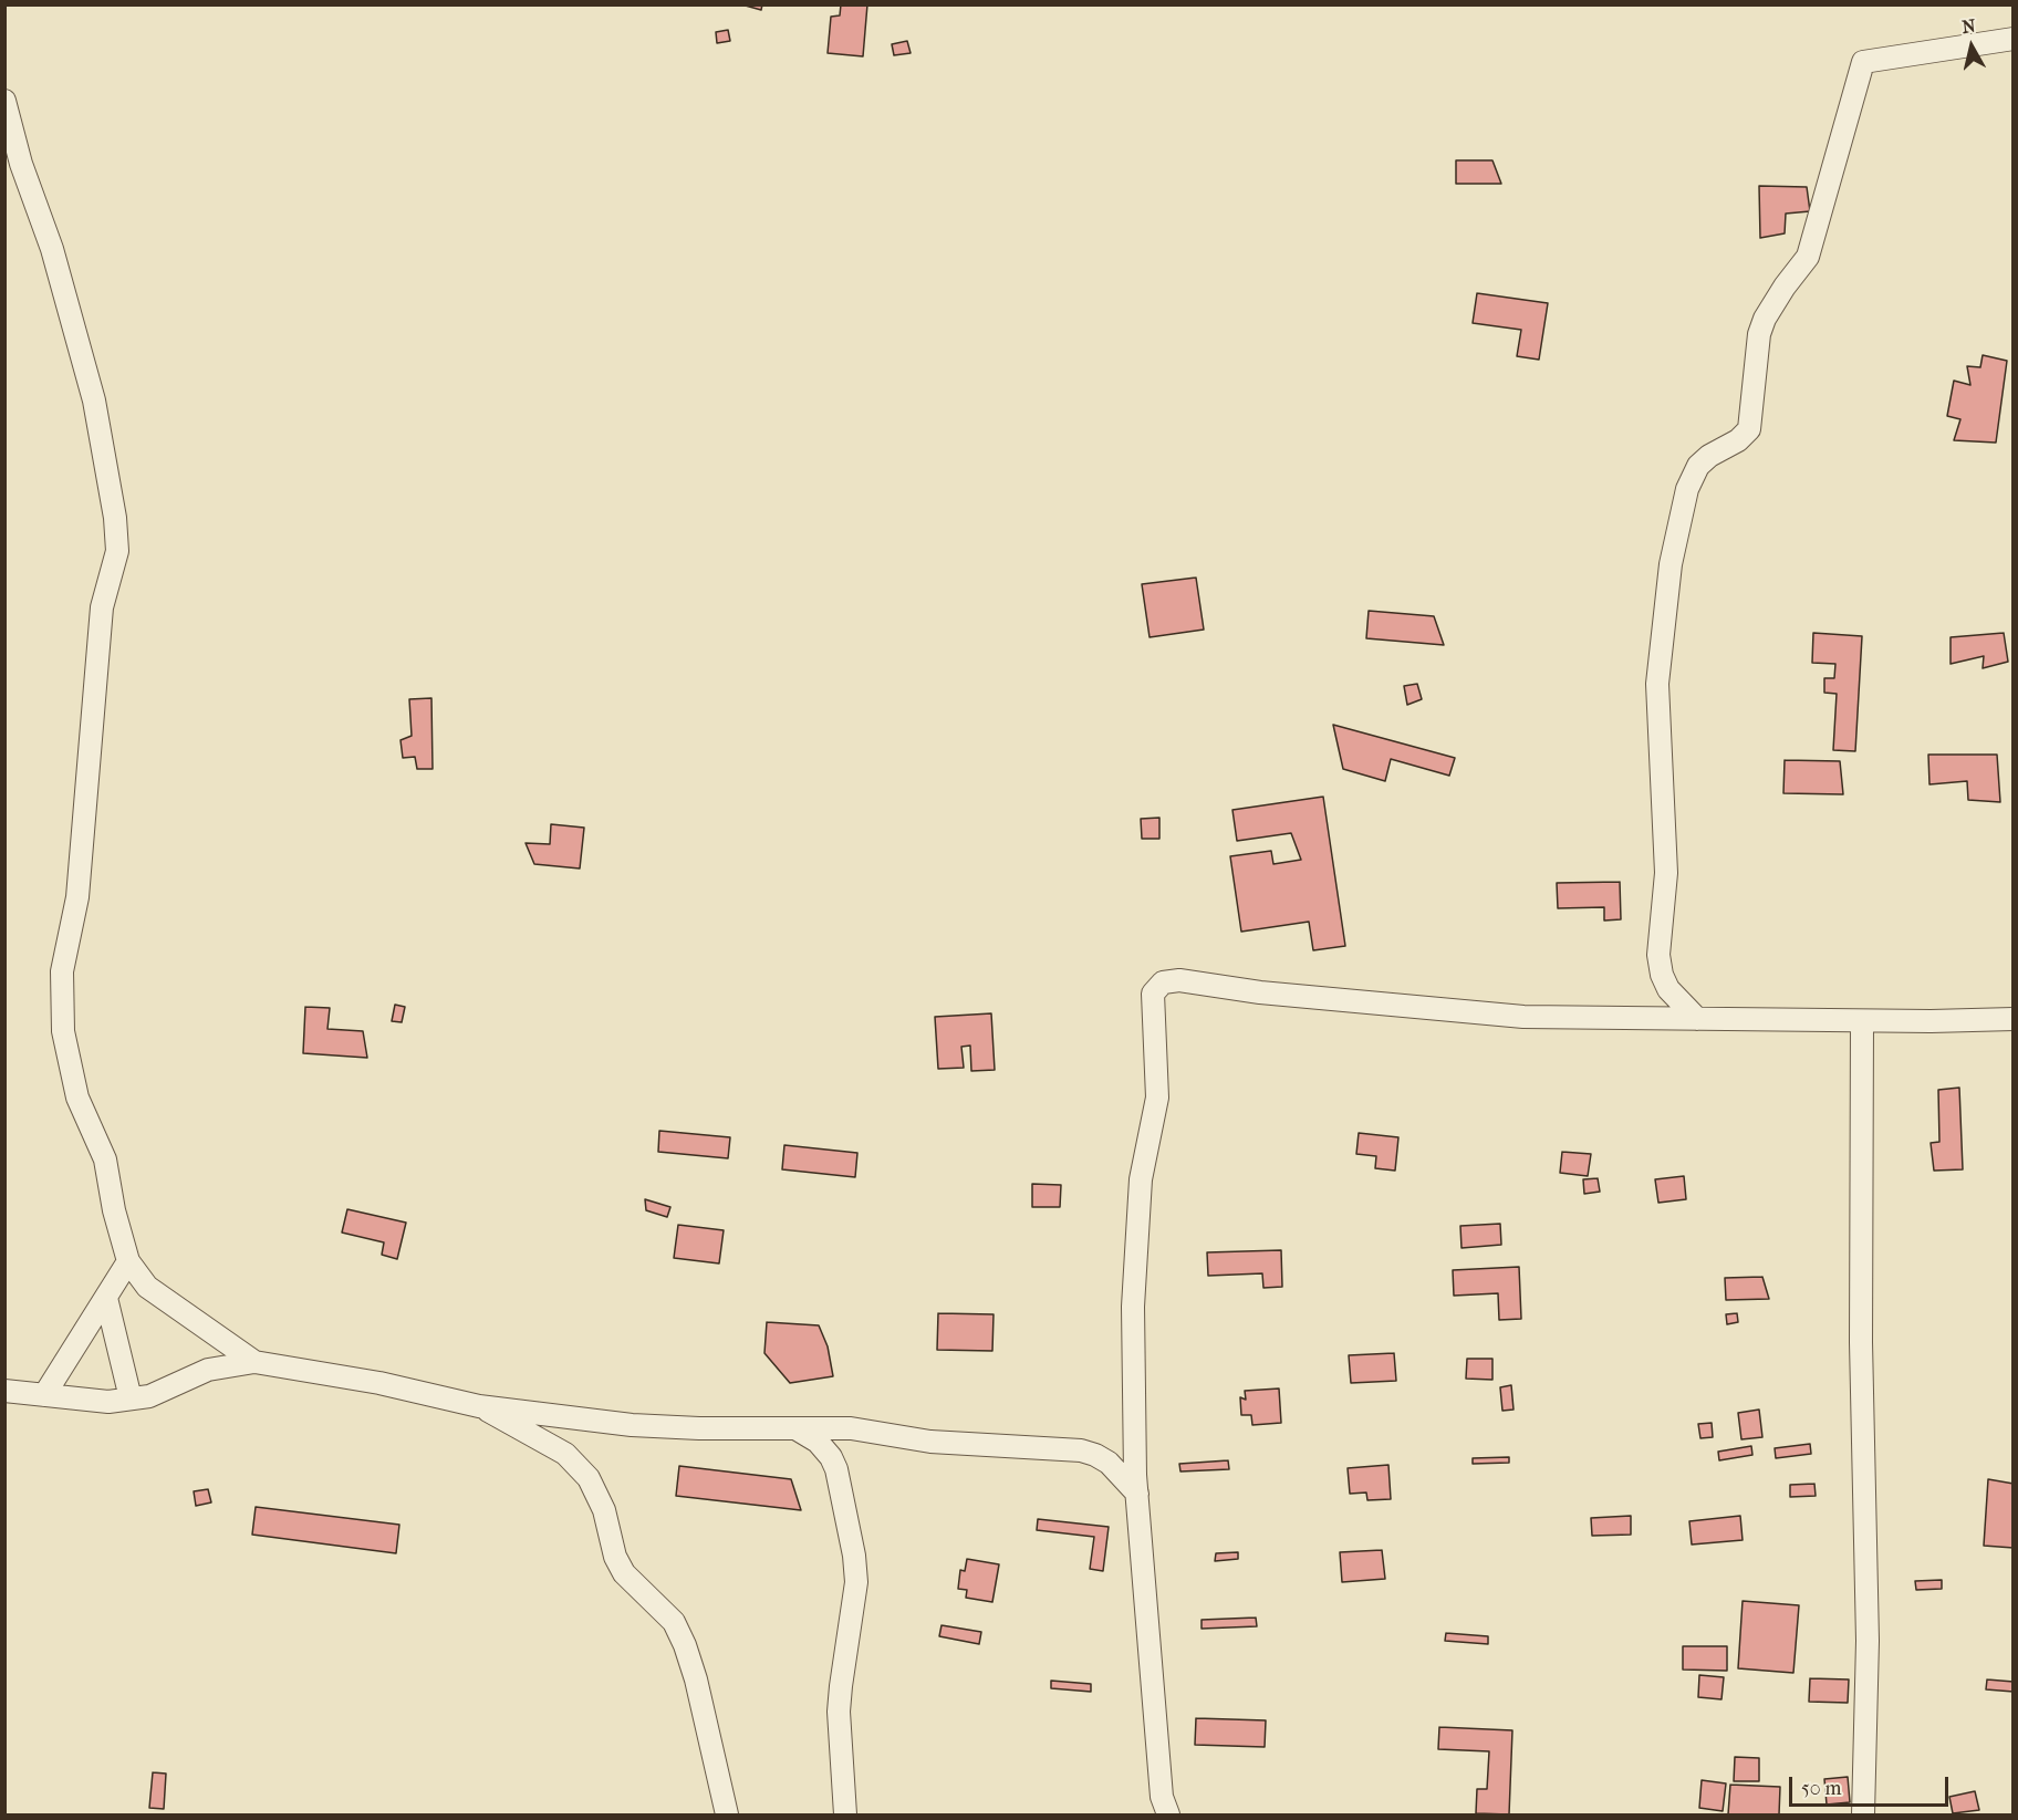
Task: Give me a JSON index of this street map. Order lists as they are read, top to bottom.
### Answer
{
  "scale_bar": "50 m",
  "north": "top"
}
